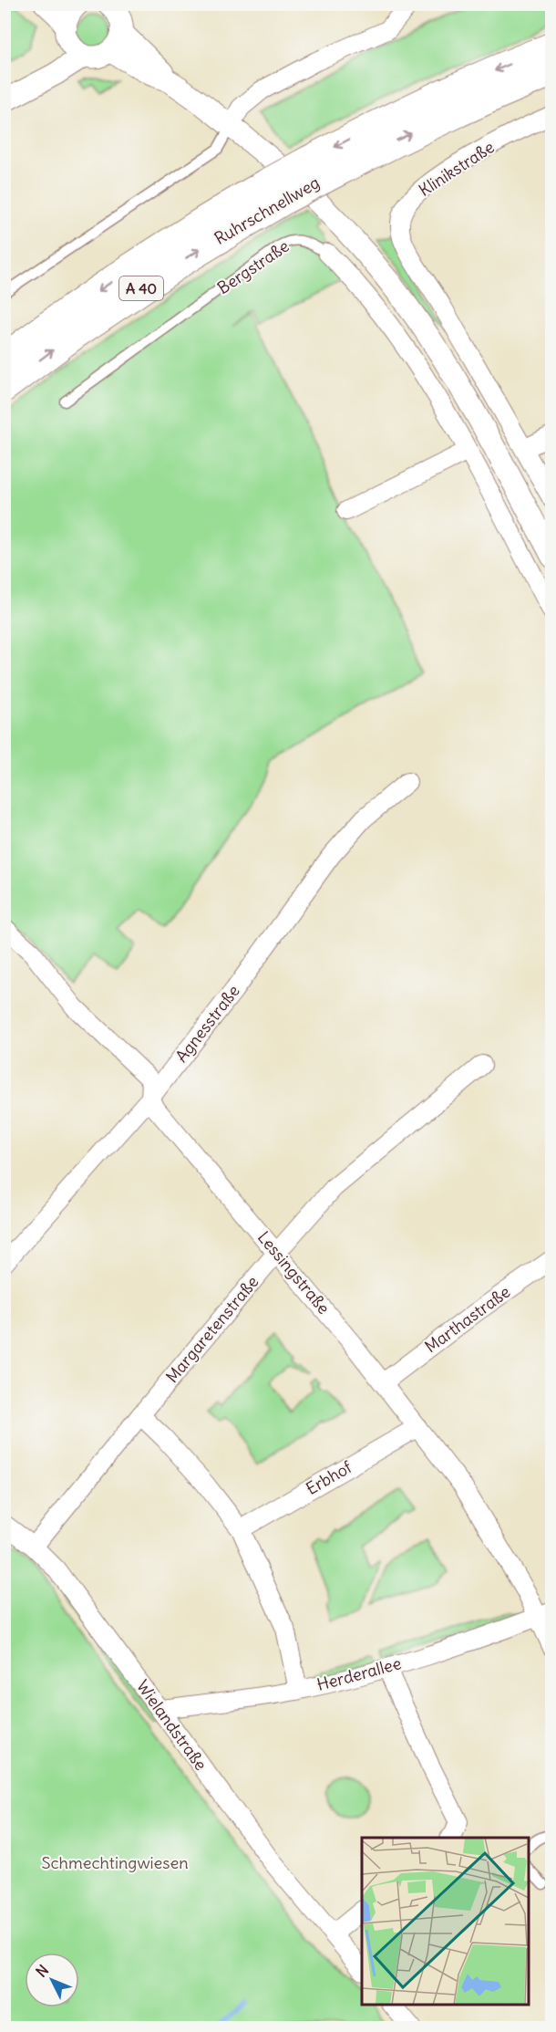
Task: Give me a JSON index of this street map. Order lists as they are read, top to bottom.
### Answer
{
  "streets": {
    "highway": ["Ruhrschnellweg", "A 40"],
    "street": [
      "Klinikstraße",
      "Bergstraße",
      "Agnesstraße",
      "Lessingstraße",
      "Marthastraße",
      "Margaretenstraße",
      "Erbhof",
      "Herderallee",
      "Wielandstraße"
    ]
  },
  "crossings": [
    ["Agnesstraße", "Lessingstraße"],
    ["Lessingstraße", "Marthastraße"],
    ["Lessingstraße", "Margaretenstraße"],
    ["Lessingstraße", "Erbhof"],
    ["Lessingstraße", "Herderallee"],
    ["Margaretenstraße", "Wielandstraße"],
    ["Herderallee", "Wielandstraße"]
  ],
  "parks": ["Schmechtingwiesen"],
  "north": "top left"
}
